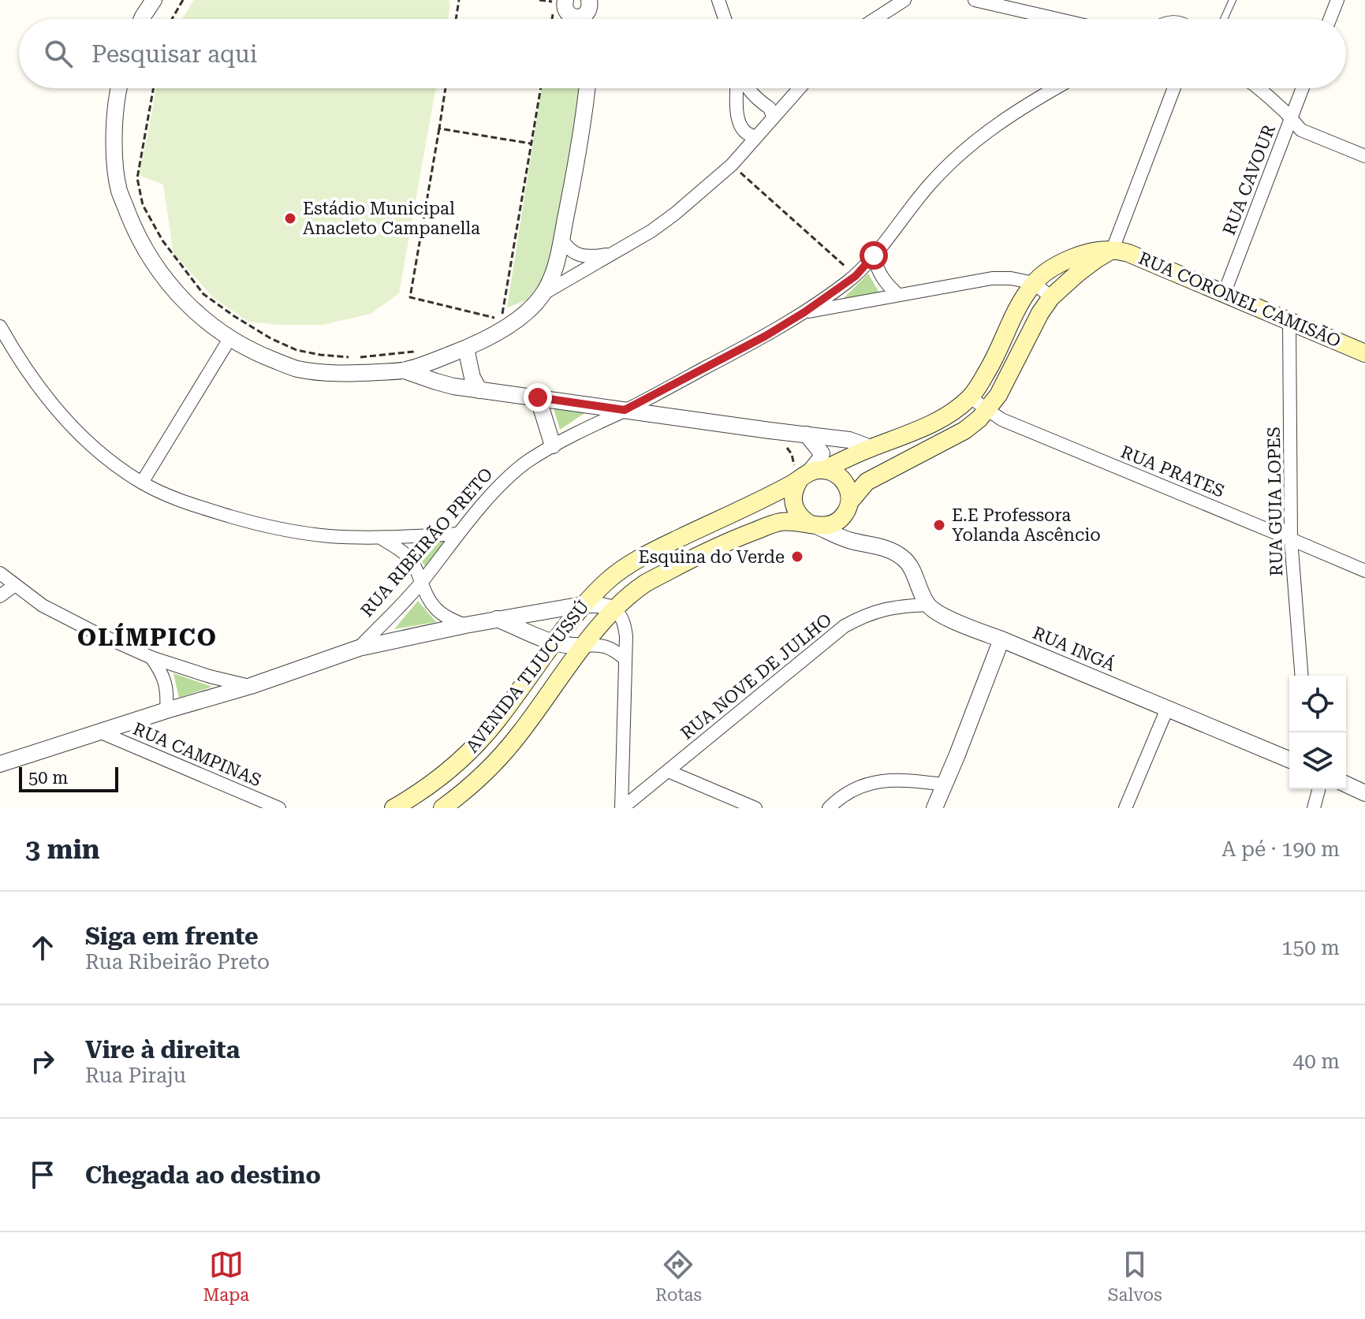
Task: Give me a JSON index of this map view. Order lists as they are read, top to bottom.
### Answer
{
  "streets": {
    "main road": ["RUA CORONEL CAMISÃO", "AVENIDA TIJUCUSSÚ"],
    "street": [
      "RUA CAVOUR",
      "RUA PRATES",
      "RUA GUIA LOPES",
      "RUA RIBEIRÃO PRETO",
      "RUA INGÁ",
      "RUA NOVE DE JULHO",
      "RUA CAMPINAS"
    ]
  },
  "crossings": [
    ["RUA CAVOUR", "RUA CORONEL CAMISÃO"],
    ["RUA CORONEL CAMISÃO", "RUA GUIA LOPES"],
    ["RUA CORONEL CAMISÃO", "AVENIDA TIJUCUSSÚ"],
    ["RUA PRATES", "RUA GUIA LOPES"],
    ["RUA PRATES", "AVENIDA TIJUCUSSÚ"],
    ["RUA RIBEIRÃO PRETO", "RUA CAMPINAS"],
    ["RUA INGÁ", "RUA NOVE DE JULHO"]
  ],
  "districts": ["OLÍMPICO"],
  "places": ["Estádio Municipal Anacleto Campanella", "E.E Professora Yolanda Ascêncio", "Esquina do Verde"],
  "scale_bar": "50 m",
  "page": {
    "search": "Pesquisar aqui",
    "scale": "50 m",
    "heading": ["3 min", "A pé · 190 m"],
    "list": [
      ["Siga em frente", "Rua Ribeirão Preto", "150 m"],
      ["Vire à direita", "Rua Piraju", "40 m"],
      "Chegada ao destino"
    ],
    "nav": ["Mapa", "Rotas", "Salvos"]
  }
}
